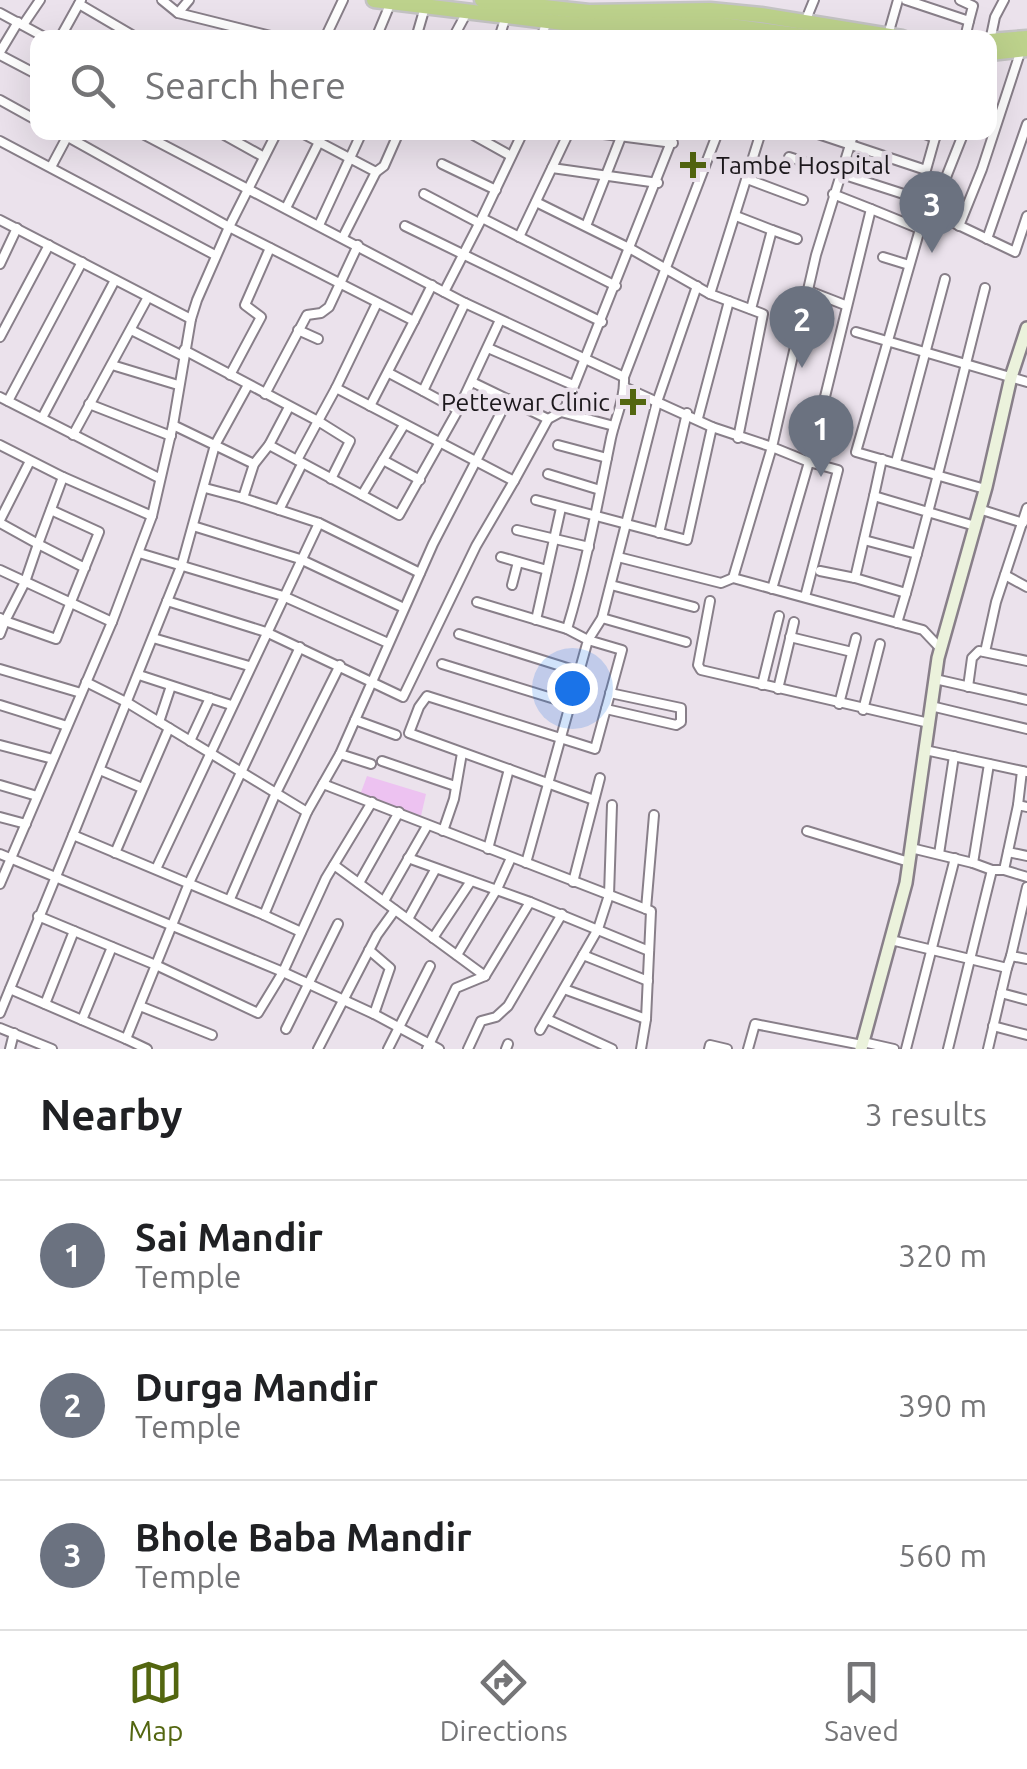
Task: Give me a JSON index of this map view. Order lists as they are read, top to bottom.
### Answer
{
  "places": {
    "health": ["Tambe Hospital", "Pettewar Clinic"]
  },
  "page": {
    "search": "Search here",
    "pins": ["3", "2", "1"],
    "heading": ["Nearby", "3 results"],
    "list": [
      {
        "mark": "1",
        "name": "Sai Mandir",
        "note": "Temple",
        "value": "320 m"
      },
      {
        "mark": "2",
        "name": "Durga Mandir",
        "note": "Temple",
        "value": "390 m"
      },
      {
        "mark": "3",
        "name": "Bhole Baba Mandir",
        "note": "Temple",
        "value": "560 m"
      }
    ],
    "nav": ["Map", "Directions", "Saved"]
  }
}
